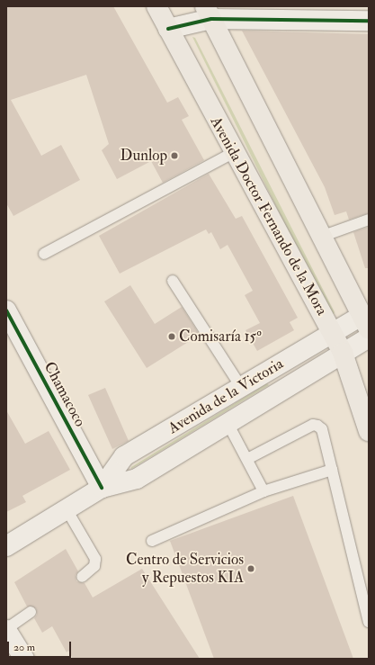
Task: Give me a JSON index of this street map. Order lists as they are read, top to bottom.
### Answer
{
  "streets": {
    "highway": ["Avenida Doctor Fernando de la Mora"],
    "main road": ["Chamacoco", "Avenida de la Victoria"]
  },
  "crossings": [
    ["Avenida Doctor Fernando de la Mora", "Avenida de la Victoria"],
    ["Chamacoco", "Avenida de la Victoria"]
  ],
  "places": ["Dunlop", "Comisaría 15º", "Centro de Servicios y Repuestos KIA"],
  "scale_bar": "20 m"
}
